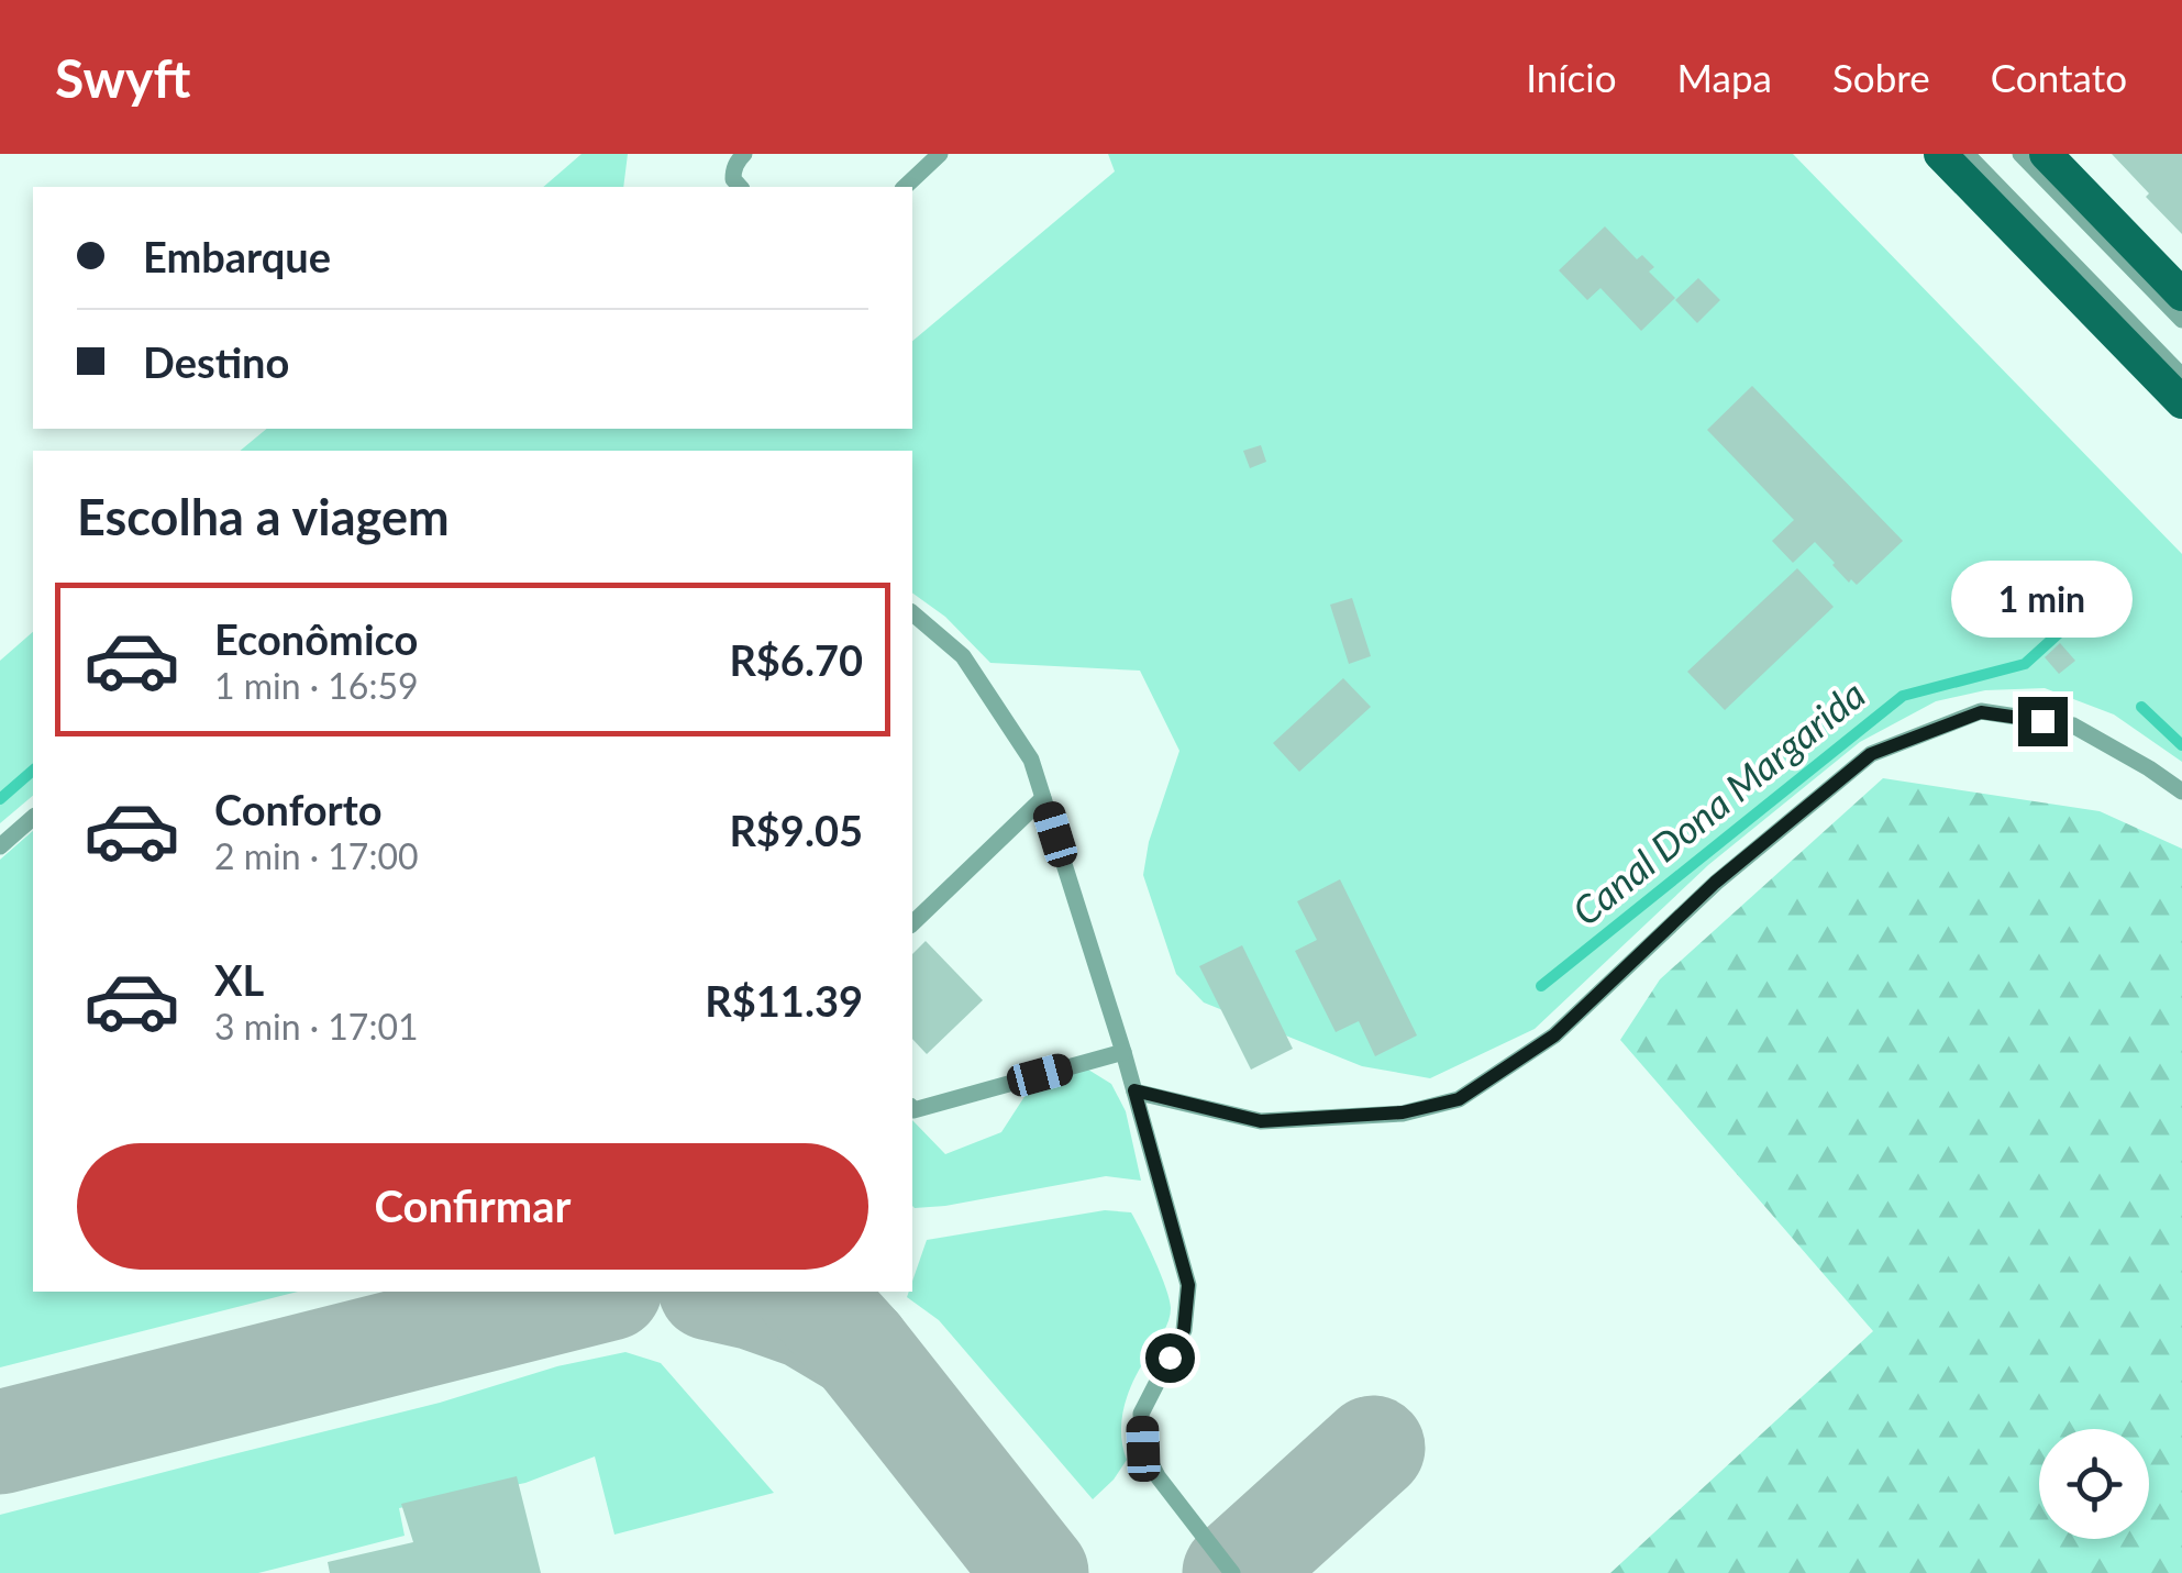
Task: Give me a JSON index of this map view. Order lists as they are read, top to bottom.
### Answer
{
  "water": ["Canal Dona Margarida"],
  "page": {
    "header": "Swyft",
    "nav": [
      "Início",
      "Mapa",
      "Sobre",
      "Contato"
    ],
    "banner": ["Embarque", "Destino"],
    "heading": "Escolha a viagem",
    "bubble": "1 min",
    "list": [
      {
        "name": "Econômico",
        "note": "1 min · 16:59",
        "value": "R$6.70"
      },
      {
        "name": "Conforto",
        "note": "2 min · 17:00",
        "value": "R$9.05"
      },
      {
        "name": "XL",
        "note": "3 min · 17:01",
        "value": "R$11.39"
      }
    ],
    "buttons": "Confirmar"
  }
}
